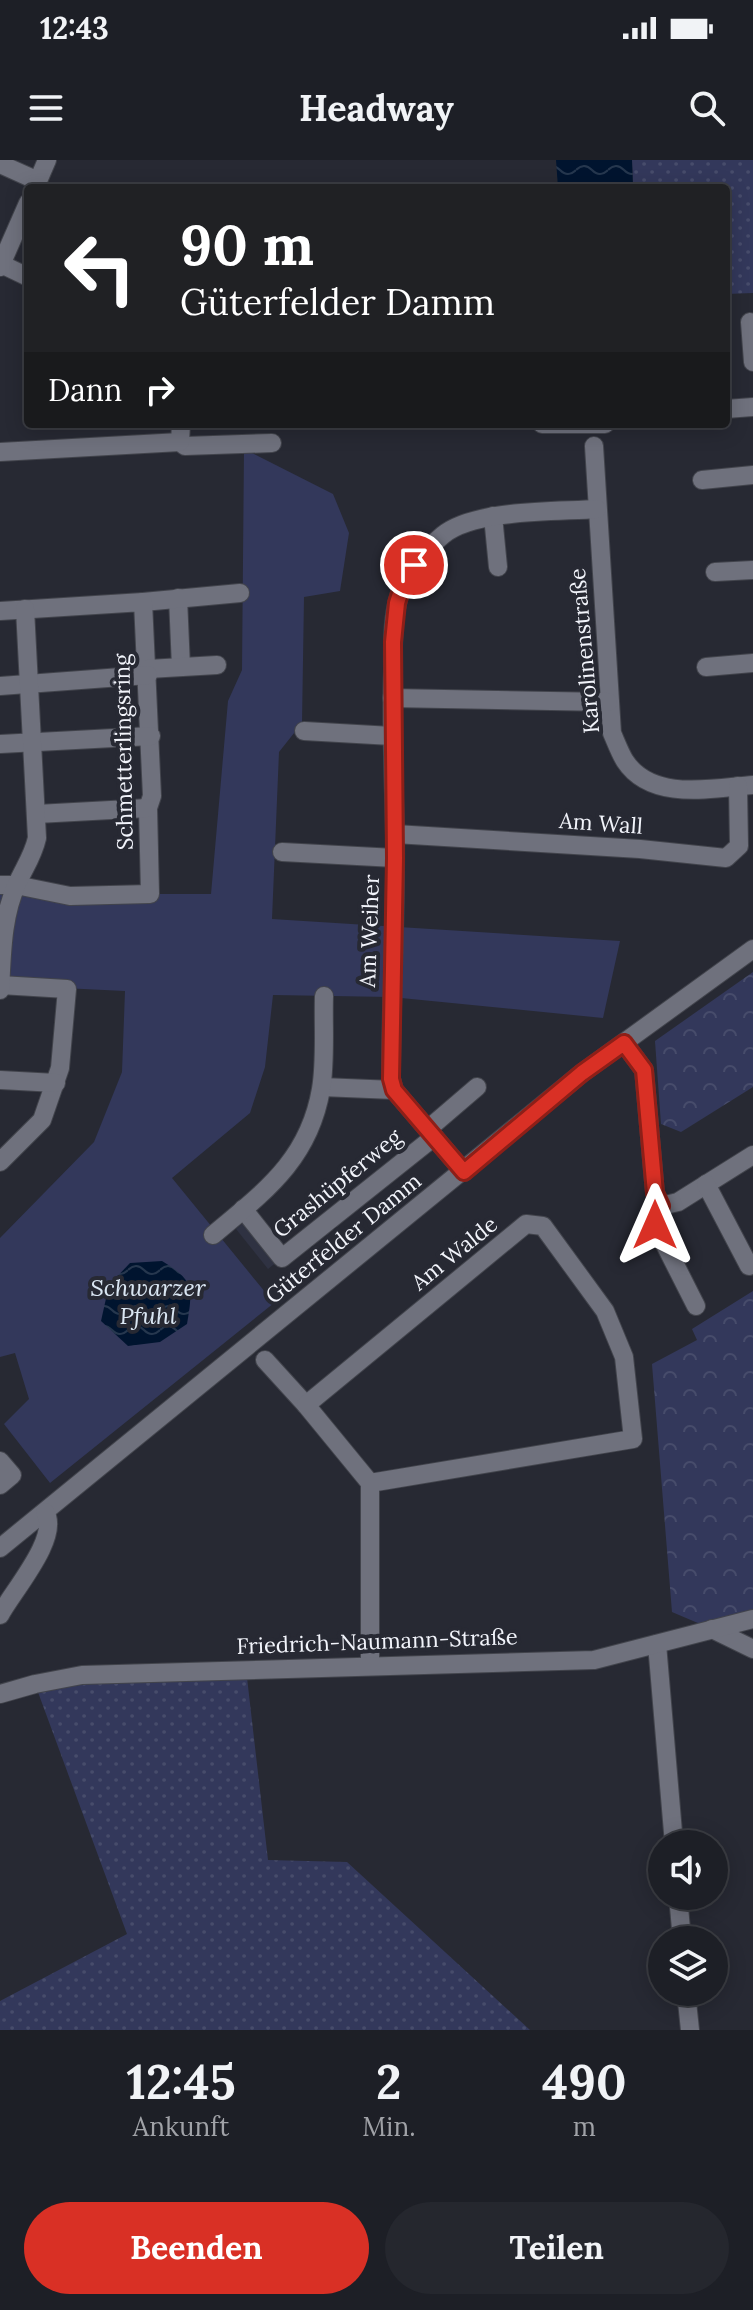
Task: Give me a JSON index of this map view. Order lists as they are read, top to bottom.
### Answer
{
  "streets": {
    "street": [
      "Karolinenstraße",
      "Schmetterlingsring",
      "Am Wall",
      "Am Weiher",
      "Grashüpferweg",
      "Güterfelder Damm",
      "Am Walde",
      "Friedrich-Naumann-Straße"
    ]
  },
  "crossings": [
    ["Karolinenstraße", "Am Wall"],
    ["Karolinenstraße", "Am Weiher"],
    ["Am Wall", "Am Weiher"],
    ["Am Weiher", "Grashüpferweg"]
  ],
  "water": ["Schwarzer Pfuhl"],
  "page": {
    "status": "12:43",
    "header": "Headway",
    "turn": ["90 m", "Güterfelder Damm"],
    "then": "Dann",
    "eta": [
      "12:45",
      "Ankunft",
      "2",
      "Min.",
      "490",
      "m"
    ],
    "buttons": ["Beenden", "Teilen"]
  }
}
